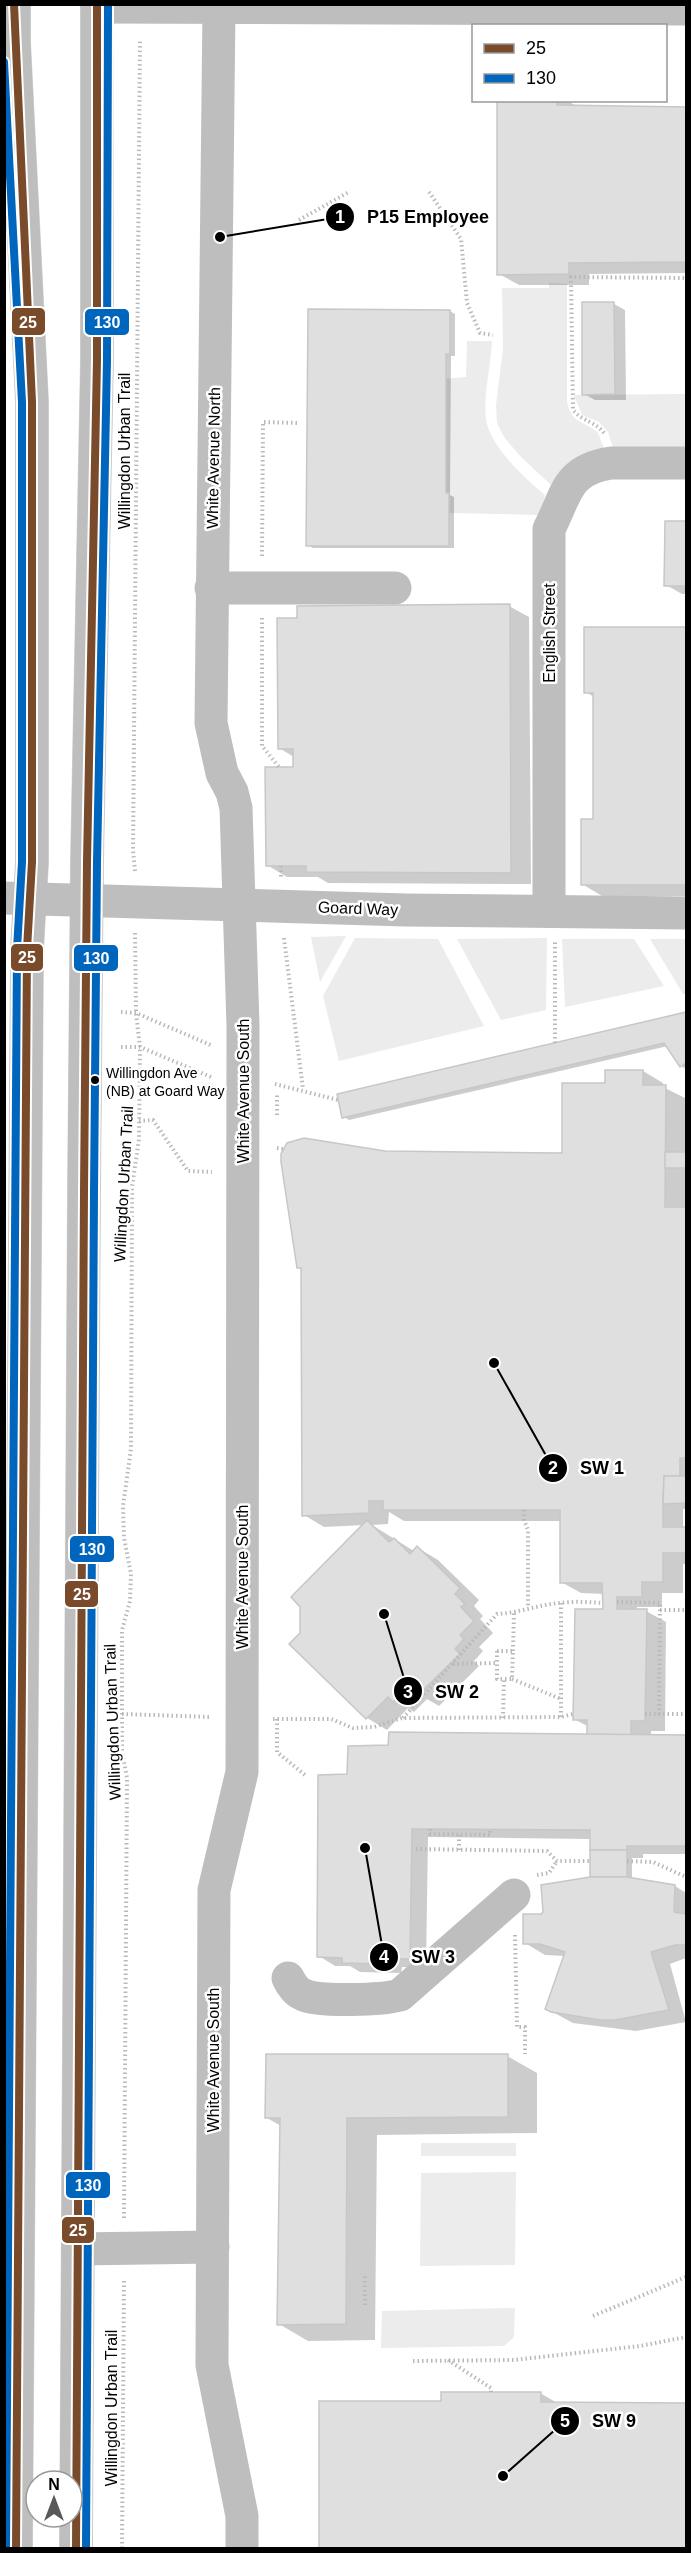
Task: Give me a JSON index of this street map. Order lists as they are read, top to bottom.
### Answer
{
  "streets": {
    "main road": [
      "White Avenue North",
      "English Street",
      "Goard Way",
      "White Avenue South"
    ],
    "path": ["Willingdon Urban Trail"]
  },
  "crossings": [
    ["White Avenue North", "Goard Way"],
    ["White Avenue North", "White Avenue South"],
    ["English Street", "Goard Way"],
    ["Goard Way", "White Avenue South"]
  ],
  "places": [
    "P15 Employee",
    "Willingdon Ave (NB) at Goard Way",
    "SW 1",
    "SW 2",
    "SW 3",
    "SW 9"
  ],
  "lines": ["transit line 25", "transit line 130"],
  "legend": ["25", "130"],
  "north": "top"
}
